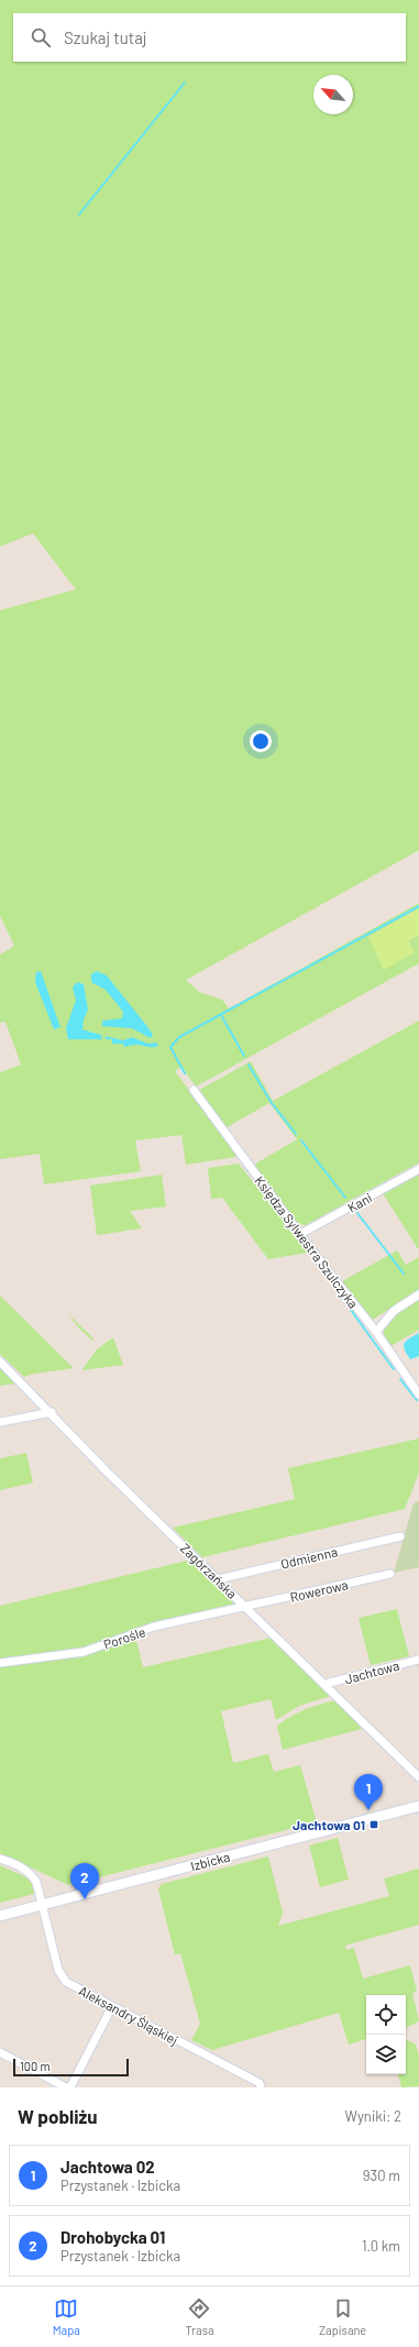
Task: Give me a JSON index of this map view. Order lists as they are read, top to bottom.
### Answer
{
  "streets": {
    "street": [
      "Kani",
      "Księdza Sylwestra Szulczyka",
      "Odmienna",
      "Zagórzańska",
      "Rowerowa",
      "Porośle",
      "Jachtowa",
      "Izbicka",
      "Aleksandry Śląskiej"
    ]
  },
  "crossings": [
    ["Kani", "Księdza Sylwestra Szulczyka"],
    ["Odmienna", "Zagórzańska"],
    ["Zagórzańska", "Rowerowa"],
    ["Zagórzańska", "Porośle"],
    ["Zagórzańska", "Jachtowa"],
    ["Rowerowa", "Porośle"],
    ["Izbicka", "Aleksandry Śląskiej"]
  ],
  "places": {
    "transit": ["Jachtowa 01"]
  },
  "scale_bar": "100 m",
  "north": "top left",
  "page": {
    "search": "Szukaj tutaj",
    "pins": ["1", "2"],
    "scale": "100 m",
    "heading": ["W pobliżu", "Wyniki: 2"],
    "list": [
      {
        "mark": "1",
        "name": "Jachtowa 02",
        "note": "Przystanek · Izbicka",
        "value": "930 m"
      },
      {
        "mark": "2",
        "name": "Drohobycka 01",
        "note": "Przystanek · Izbicka",
        "value": "1.0 km"
      }
    ],
    "nav": ["Mapa", "Trasa", "Zapisane"]
  }
}
